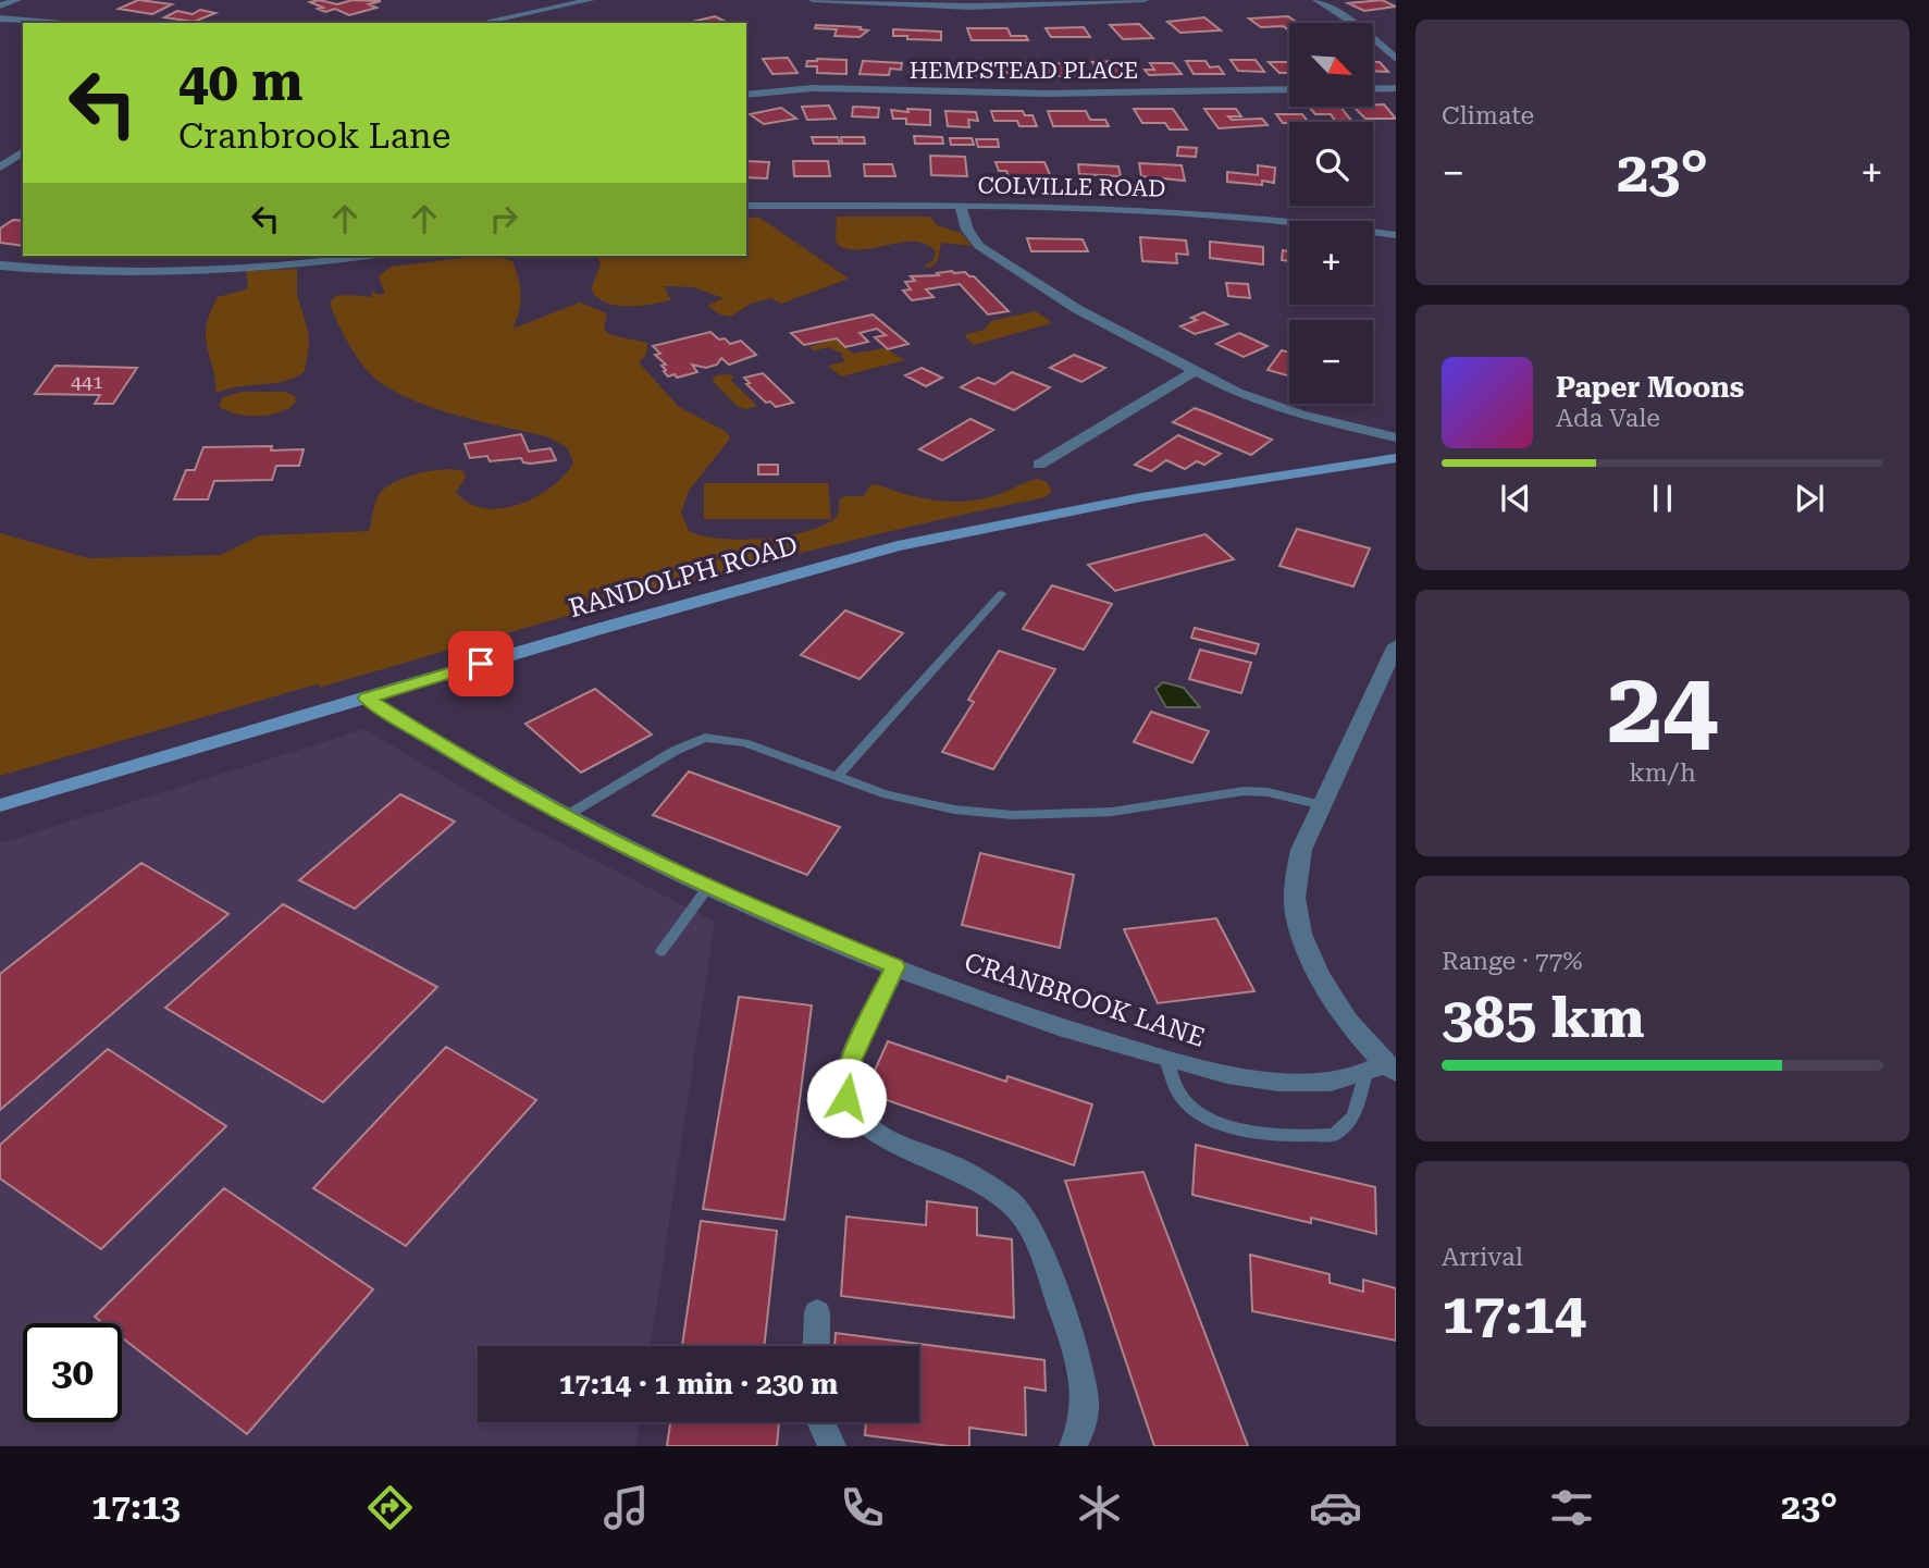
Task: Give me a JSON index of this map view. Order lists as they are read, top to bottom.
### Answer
{
  "streets": {
    "main road": ["RANDOLPH ROAD"],
    "street": ["HEMPSTEAD PLACE", "COLVILLE ROAD", "CRANBROOK LANE"]
  },
  "crossings": [
    ["RANDOLPH ROAD", "CRANBROOK LANE"]
  ],
  "house_numbers": ["441"],
  "north": "bottom right",
  "page": {
    "tile": [
      "Climate",
      ["24", "km/h"],
      ["Range · 77%", "385 km"],
      ["Arrival", "17:14"]
    ],
    "map_buttons": ["+", "−"],
    "turn": ["40 m", "Cranbrook Lane"],
    "heat": ["−", "23°", "+"],
    "song": ["Paper Moons", "Ada Vale"],
    "limit": "30",
    "trip": "17:14 · 1 min · 230 m",
    "tabs": ["17:13", "23°"]
  }
}
